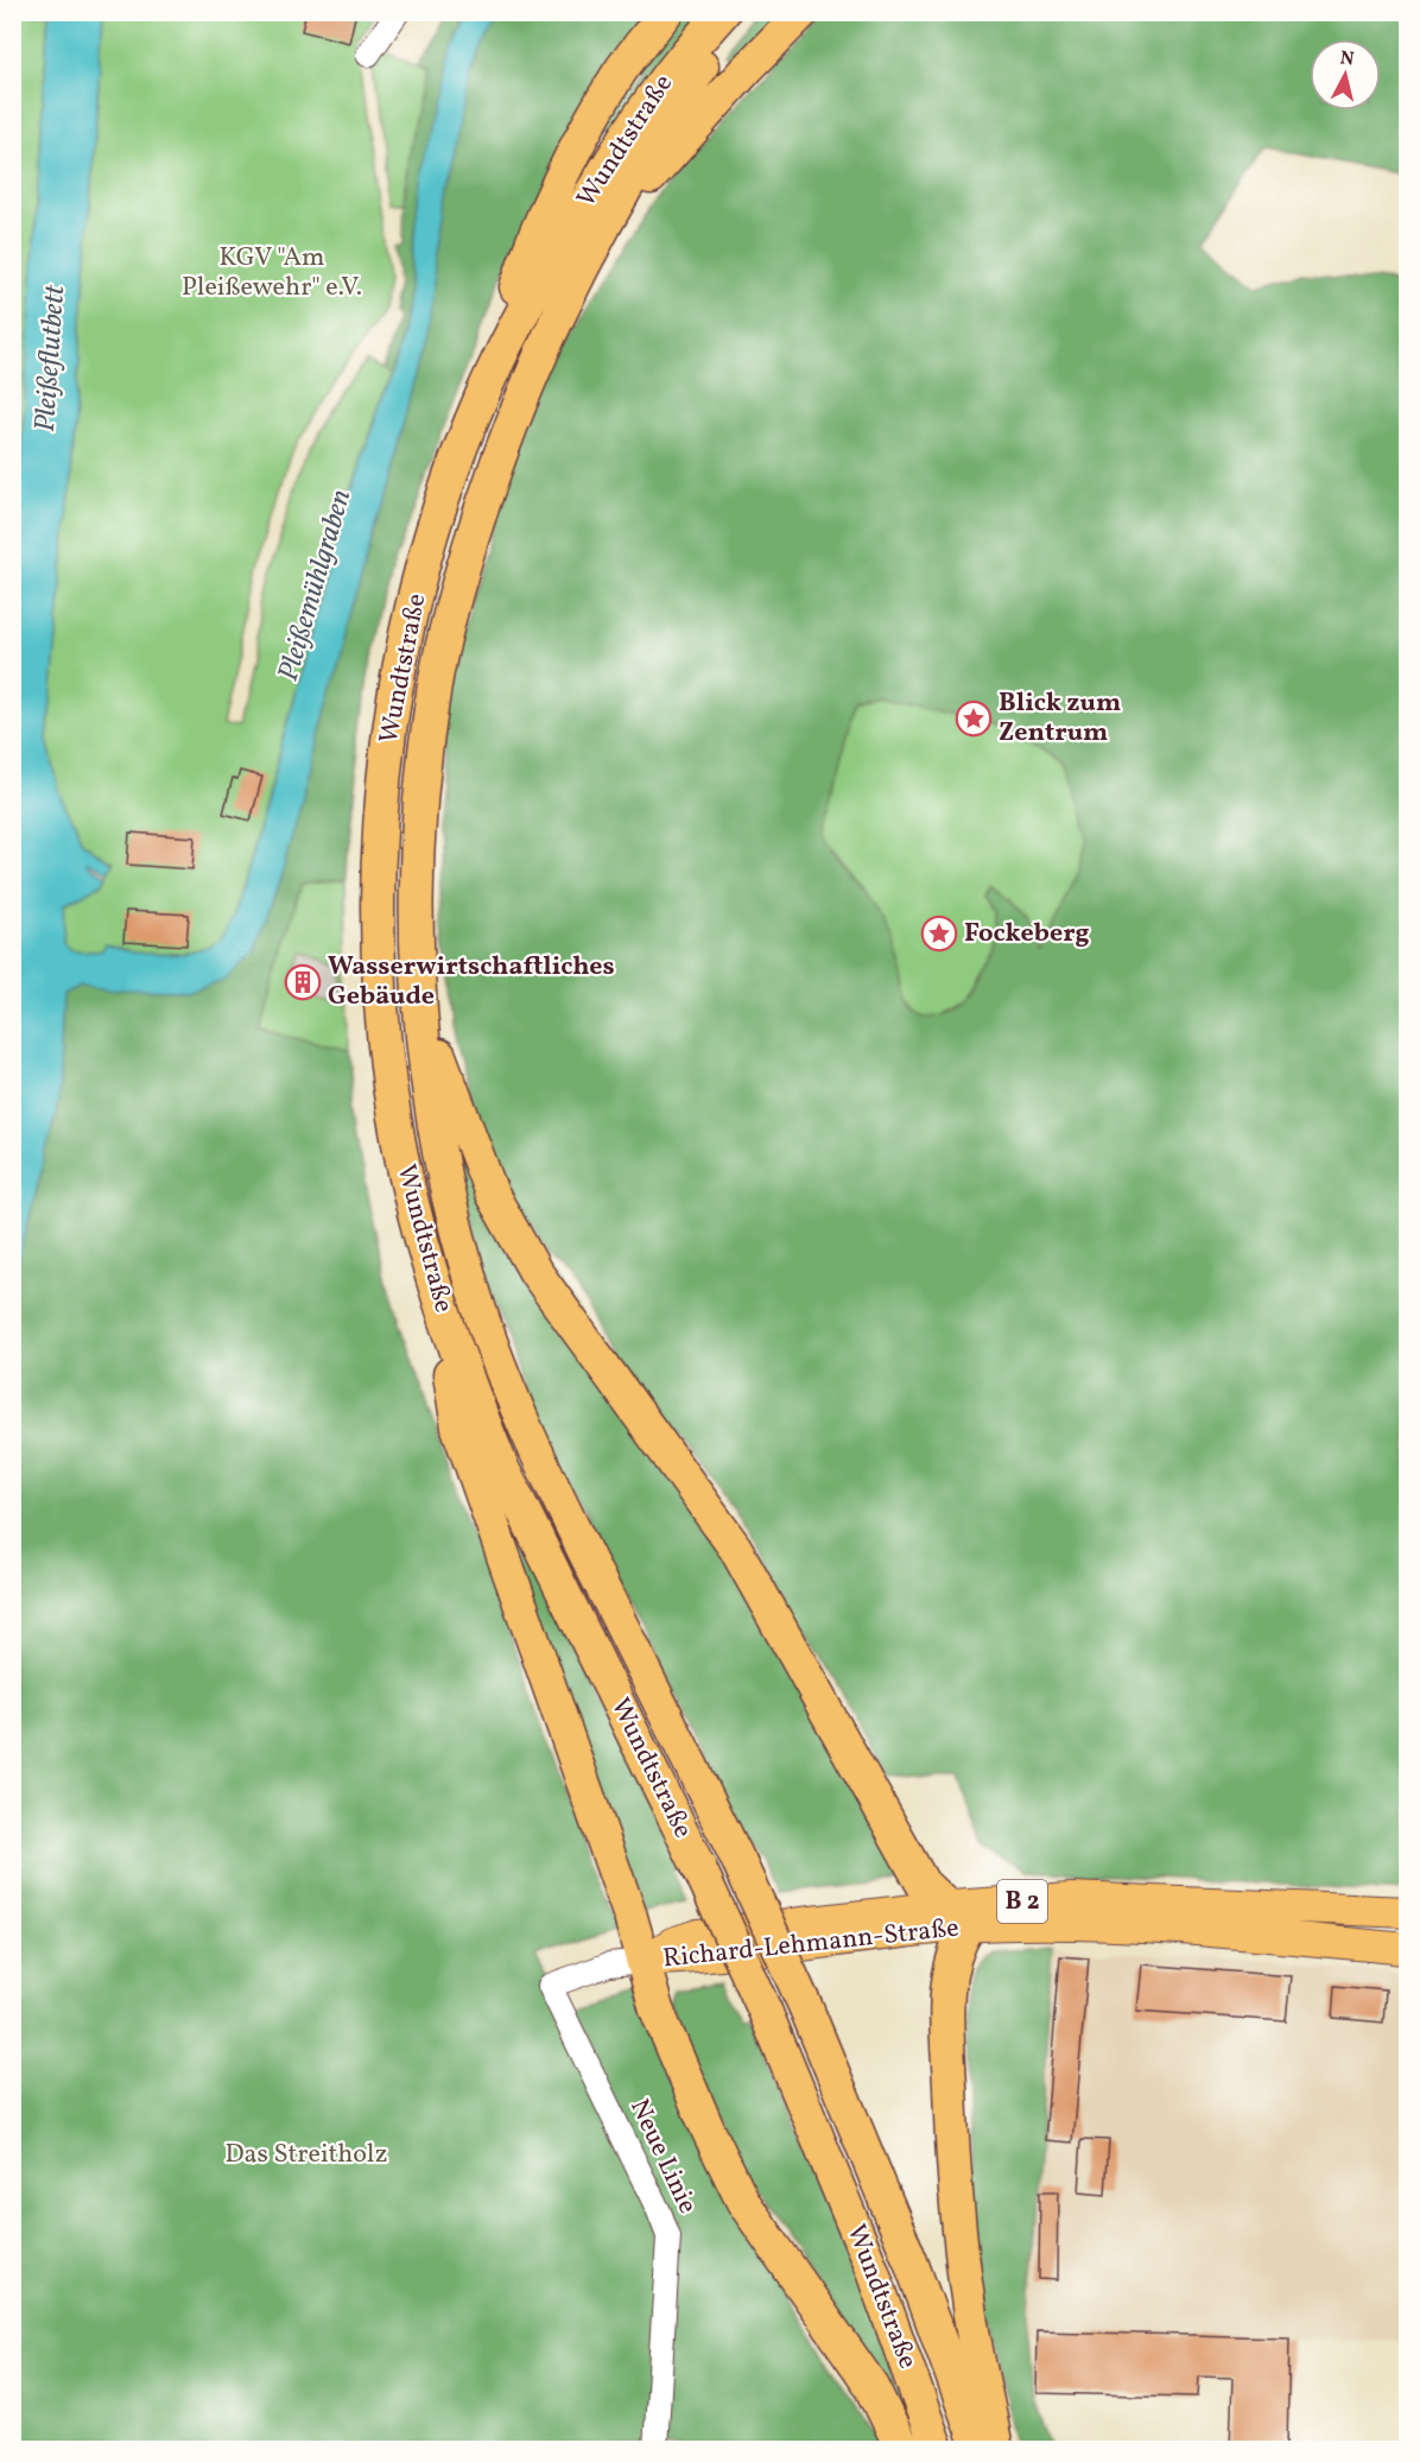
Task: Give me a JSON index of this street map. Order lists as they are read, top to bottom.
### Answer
{
  "streets": {
    "highway": ["Wundtstraße", "B 2"],
    "main road": ["Richard-Lehmann-Straße"],
    "lane": ["Neue Linie"]
  },
  "crossings": [
    ["B 2", "Richard-Lehmann-Straße"],
    ["Richard-Lehmann-Straße", "Neue Linie"]
  ],
  "water": ["Pleißeflutbett", "Pleißemühlgraben"],
  "parks": ["KGV \"Am Pleißewehr\" e.V.", "Das Streitholz"],
  "places": {
    "place": ["Blick zum Zentrum", "Fockeberg"],
    "building": ["Wasserwirtschaftliches Gebäude"]
  },
  "north": "top"
}
